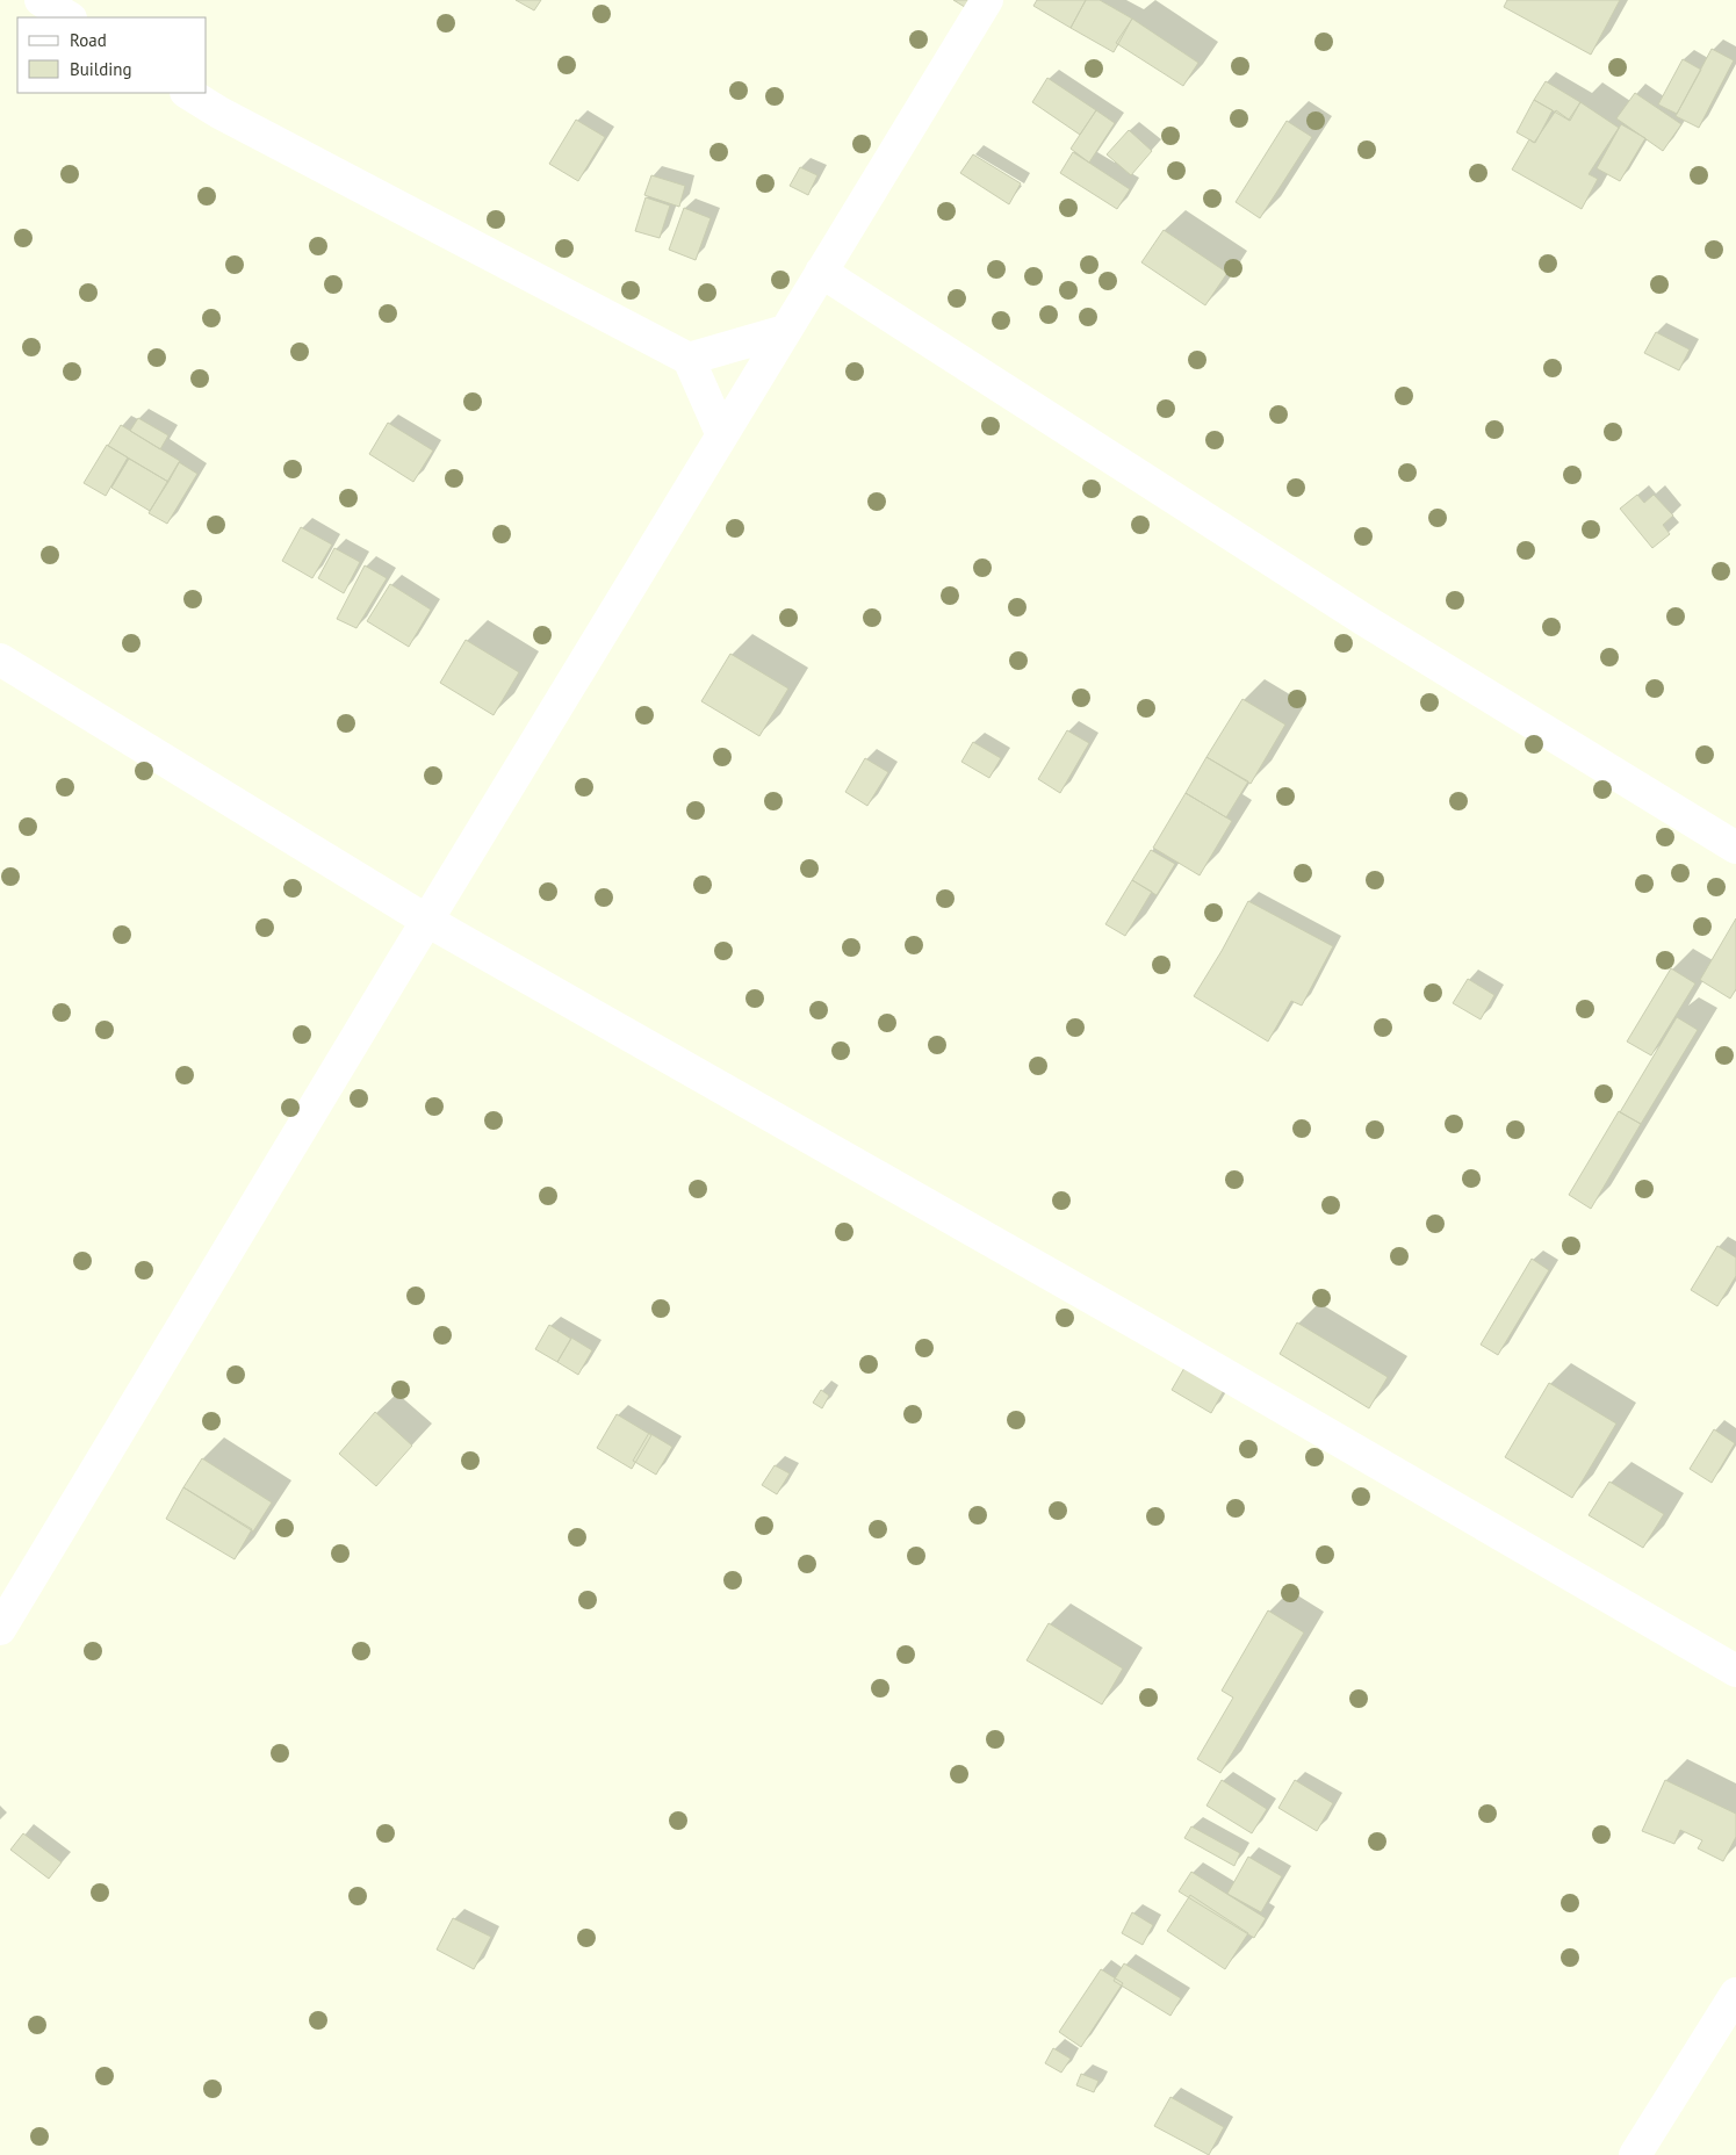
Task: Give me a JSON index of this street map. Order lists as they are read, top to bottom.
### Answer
{
  "legend": ["Road", "Building"]
}
